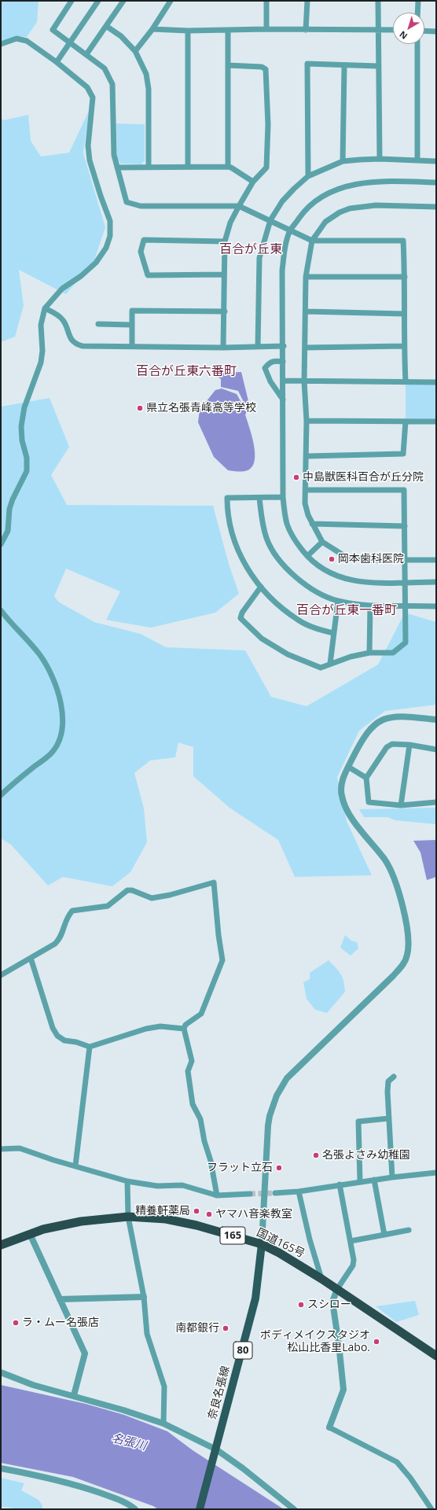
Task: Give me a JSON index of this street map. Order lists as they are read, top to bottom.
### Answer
{
  "streets": {
    "highway": ["165", "国道165号"],
    "main road": ["80", "奈良名張線"]
  },
  "crossings": [
    ["国道165号", "奈良名張線"]
  ],
  "districts": ["百合が丘東", "百合が丘東六番町", "百合が丘東一番町"],
  "water": ["名張川"],
  "places": [
    "県立名張青峰高等学校",
    "中島獣医科百合が丘分院",
    "岡本歯科医院",
    "名張よさみ幼稚園",
    "フラット立石",
    "精養軒薬局",
    "ヤマハ音楽教室",
    "スシロー",
    "ラ・ムー名張店",
    "南都銀行",
    "ボディメイクスタジオ 松山比香里Labo."
  ],
  "north": "bottom left"
}
